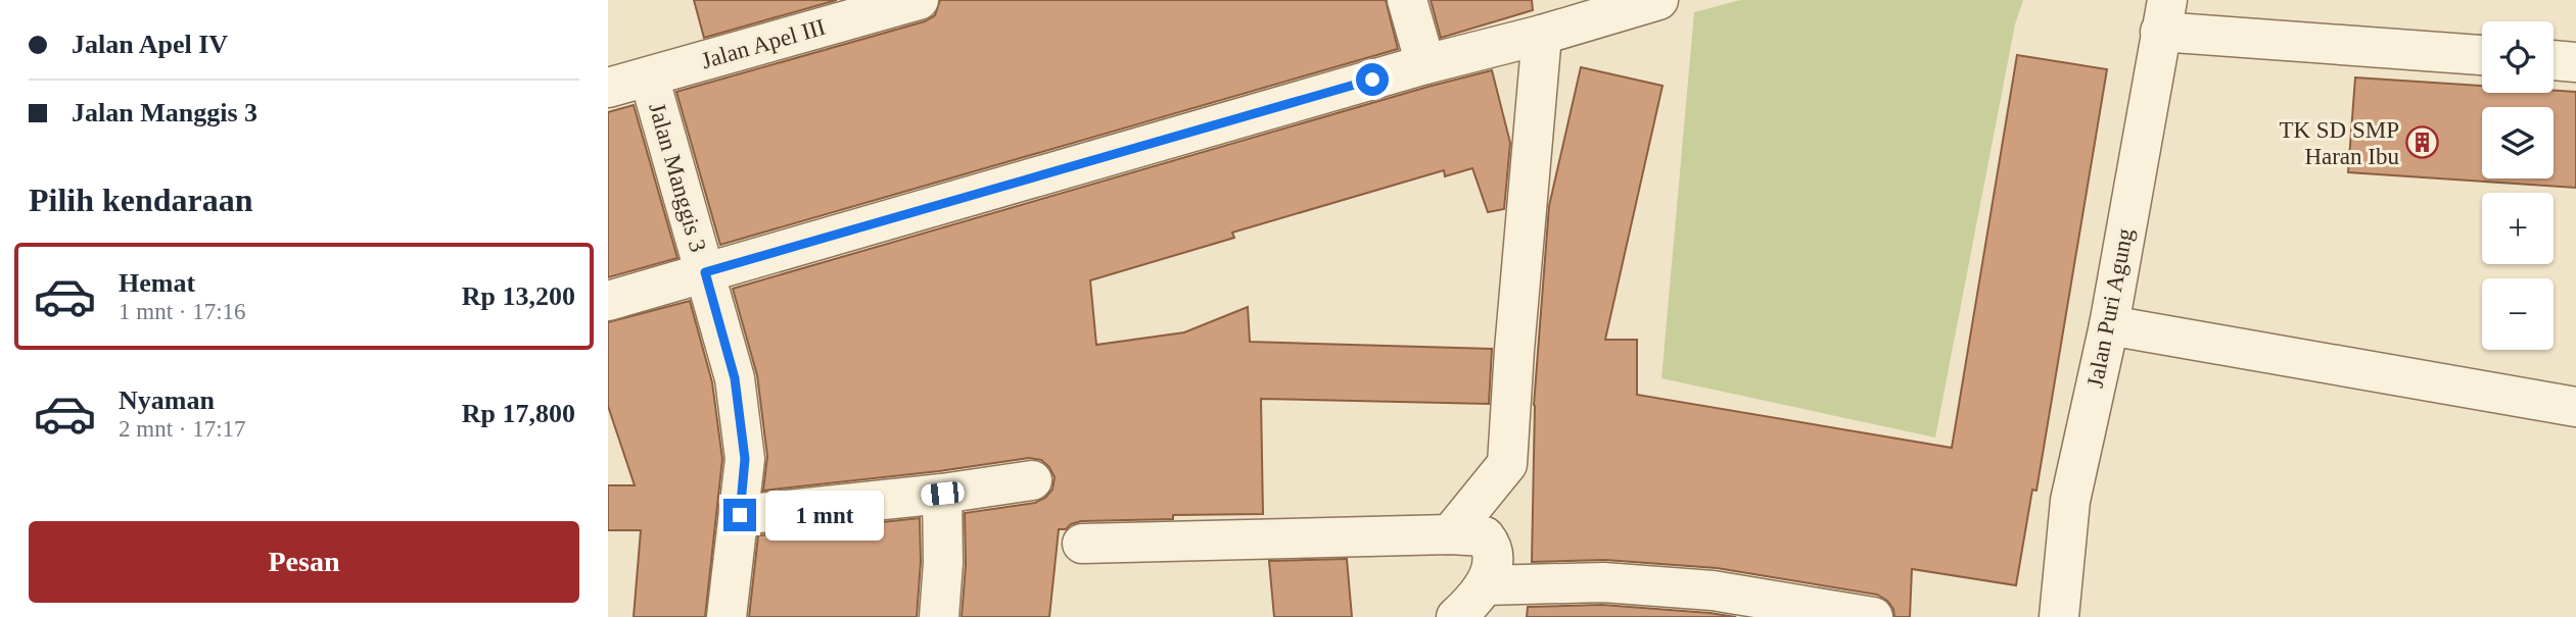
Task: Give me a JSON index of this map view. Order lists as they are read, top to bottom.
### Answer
{
  "streets": {
    "street": ["Jalan Apel III", "Jalan Manggis 3", "Jalan Puri Agung"]
  },
  "crossings": [
    ["Jalan Apel III", "Jalan Manggis 3"]
  ],
  "places": {
    "building": ["TK SD SMP Haran Ibu"]
  },
  "page": {
    "banner": ["Jalan Apel IV", "Jalan Manggis 3"],
    "map_buttons": ["+", "−"],
    "heading": "Pilih kendaraan",
    "list": [
      {
        "name": "Hemat",
        "note": "1 mnt · 17:16",
        "value": "Rp 13,200"
      },
      {
        "name": "Nyaman",
        "note": "2 mnt · 17:17",
        "value": "Rp 17,800"
      }
    ],
    "bubble": "1 mnt",
    "buttons": "Pesan"
  }
}
